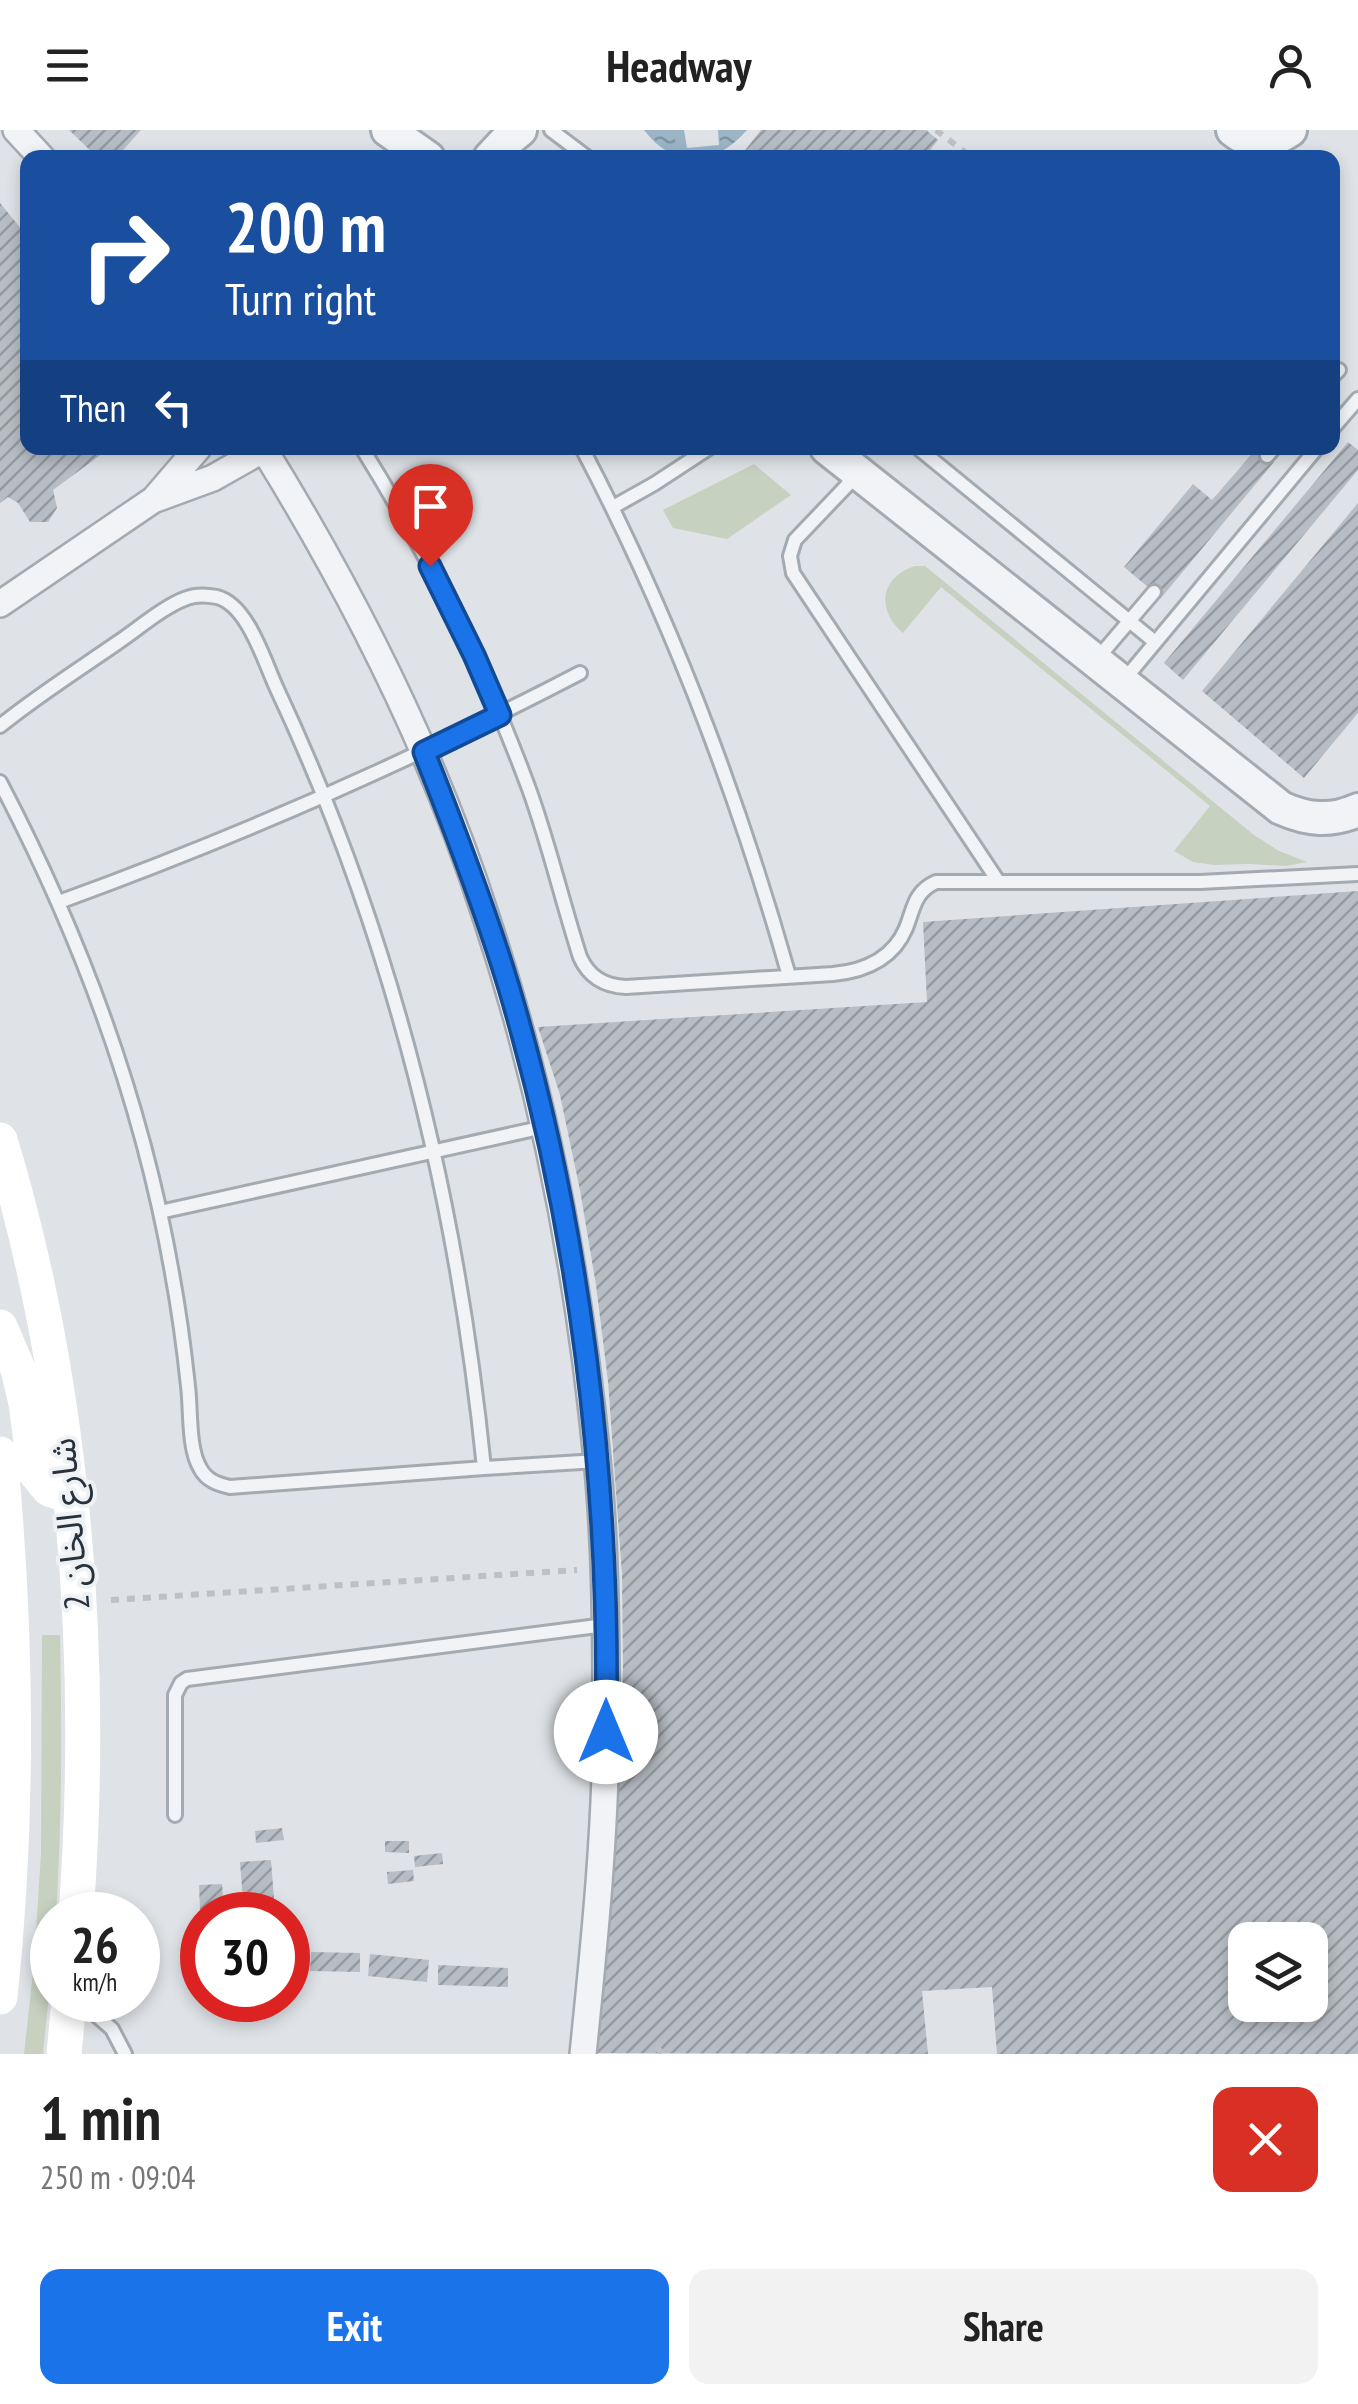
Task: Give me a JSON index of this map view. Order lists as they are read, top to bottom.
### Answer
{
  "streets": {
    "main road": ["شارع الخان 2"]
  },
  "page": {
    "header": "Headway",
    "turn": ["200 m", "Turn right"],
    "then": "Then",
    "speed": "26 km/h",
    "limit": "30",
    "heading": ["1 min", "250 m · 09:04"],
    "buttons": ["Exit", "Share"]
  }
}
